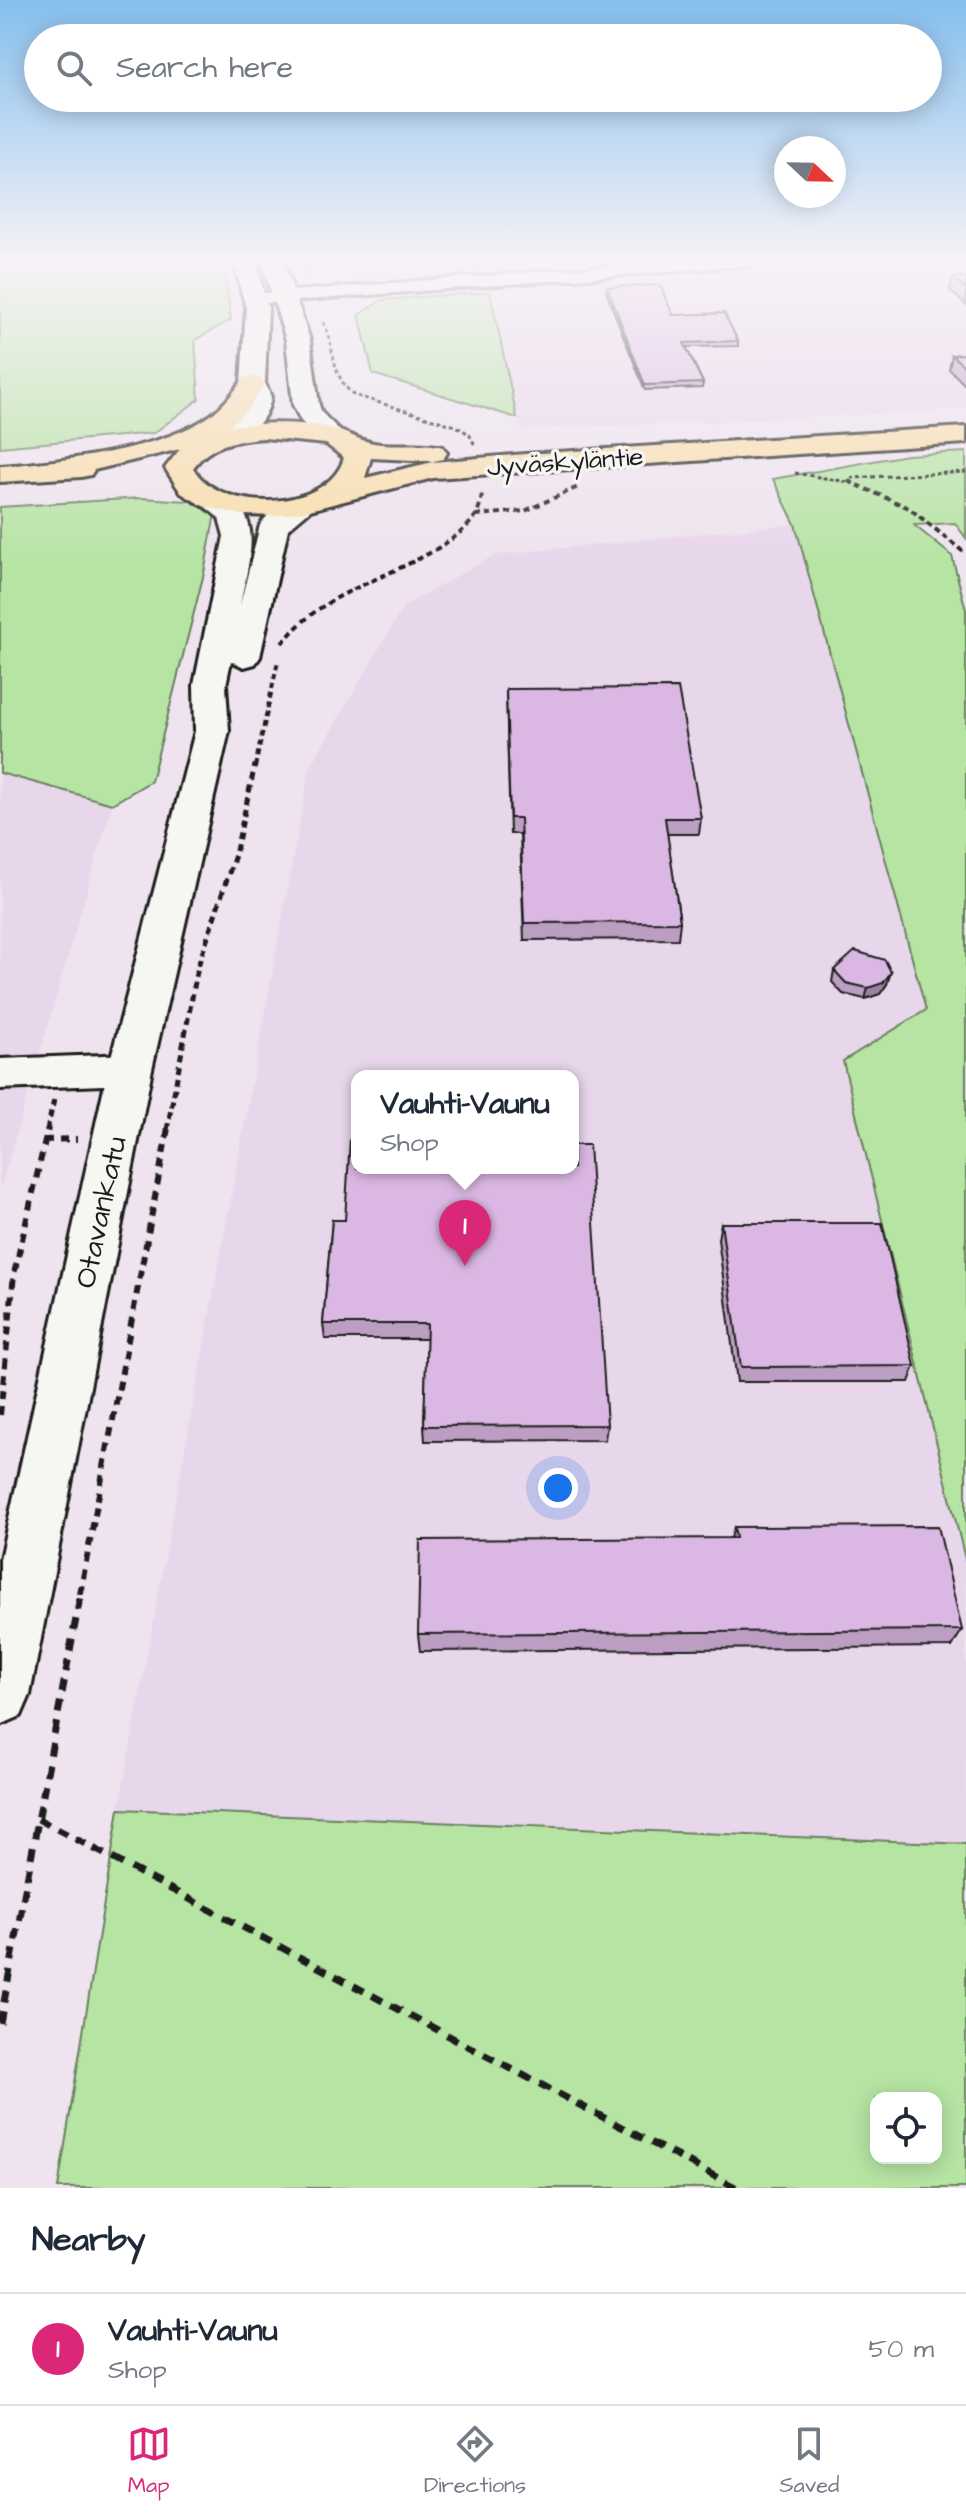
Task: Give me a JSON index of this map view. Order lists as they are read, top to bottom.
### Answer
{
  "streets": {
    "highway": ["Jyväskyläntie"],
    "main road": ["Otavankatu"]
  },
  "crossings": [
    ["Jyväskyläntie", "Otavankatu"]
  ],
  "north": "right",
  "page": {
    "search": "Search here",
    "popup": ["Vauhti-Vaunu", "Shop"],
    "pins": "1",
    "heading": "Nearby",
    "list": [
      {
        "mark": "1",
        "name": "Vauhti-Vaunu",
        "note": "Shop",
        "value": "50 m"
      }
    ],
    "nav": ["Map", "Directions", "Saved"]
  }
}
